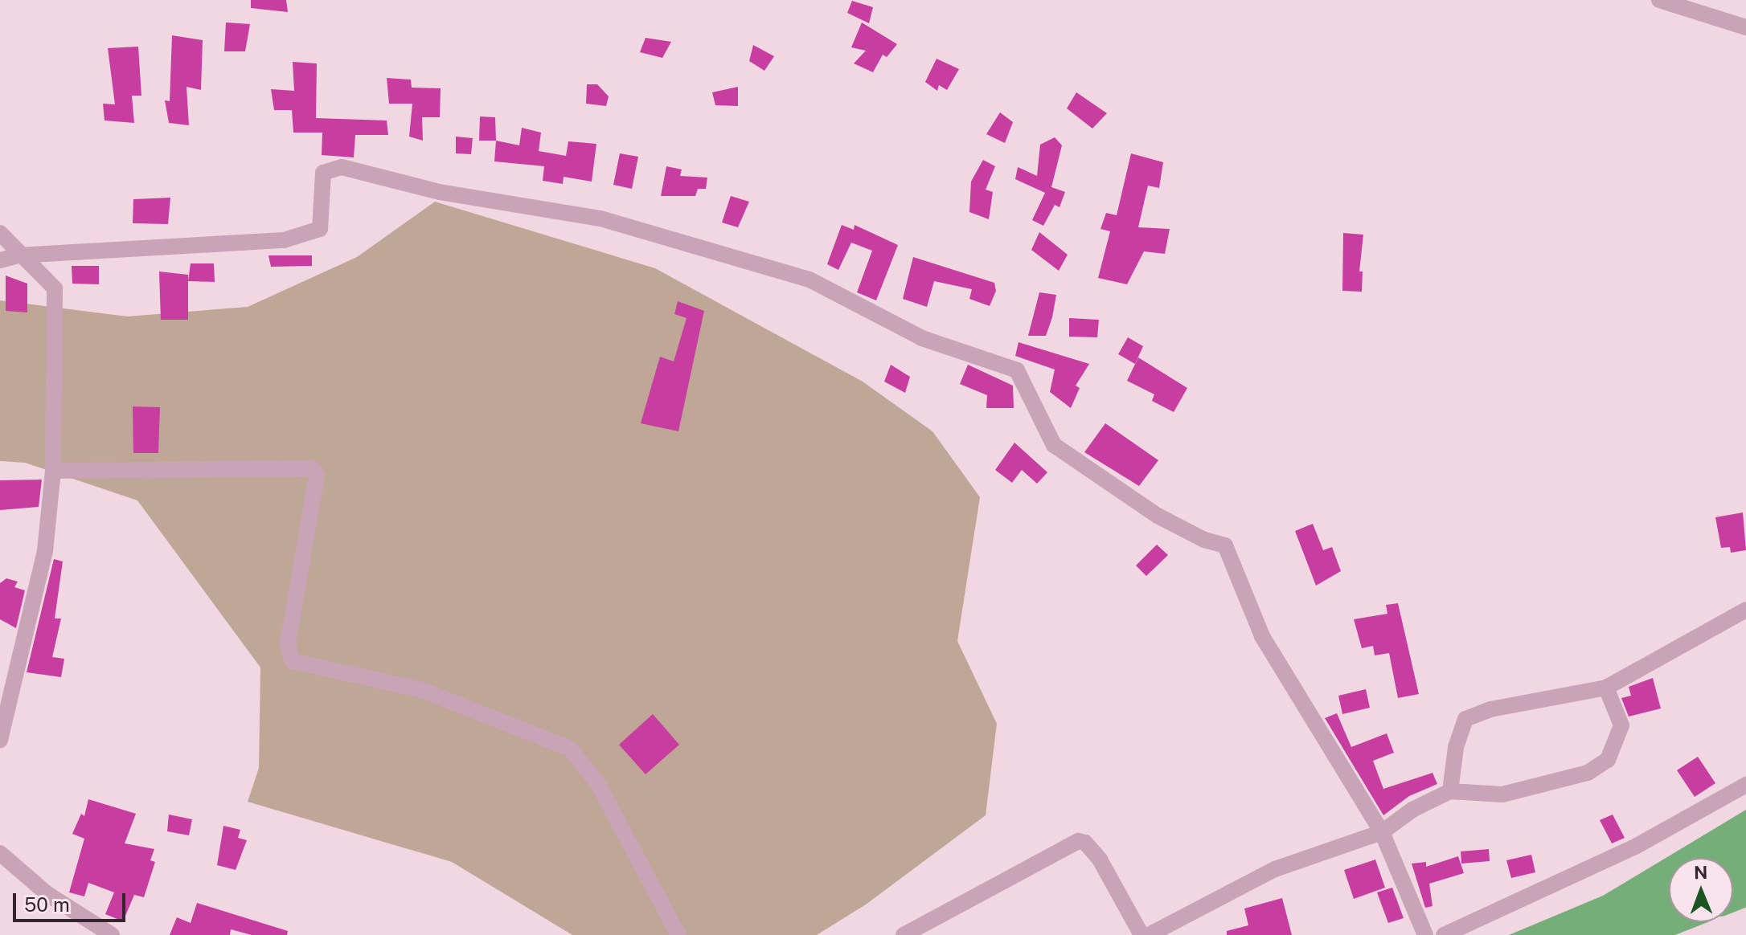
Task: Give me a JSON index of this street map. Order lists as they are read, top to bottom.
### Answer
{
  "scale_bar": "50 m",
  "north": "top"
}
